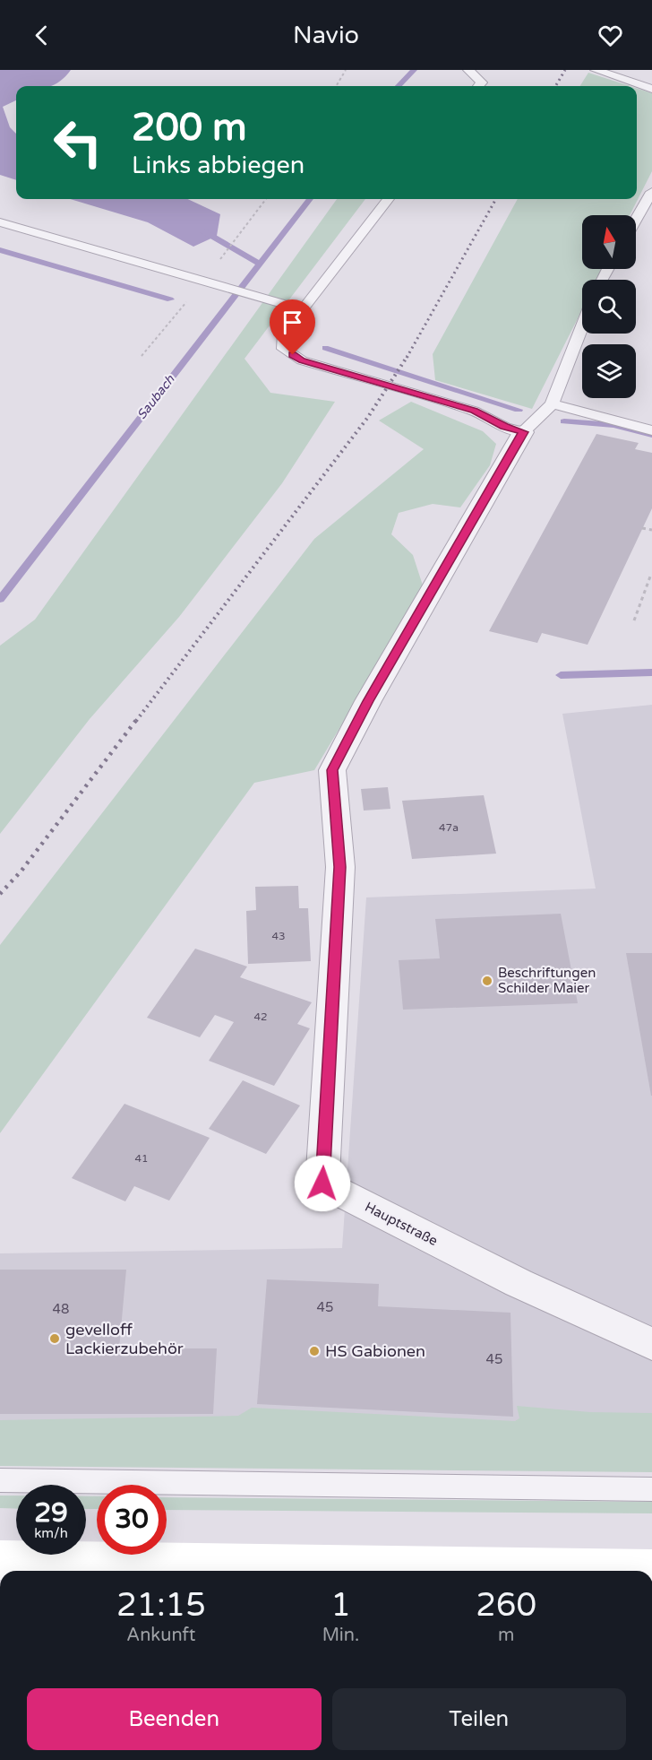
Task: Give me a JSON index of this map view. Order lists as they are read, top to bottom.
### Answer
{
  "streets": {
    "street": ["Hauptstraße"]
  },
  "water": ["Saubach"],
  "places": ["Beschriftungen Schilder Maier", "gevelloff Lackierzubehör", "HS Gabionen"],
  "house_numbers": [
    "47a",
    "43",
    "42",
    "41",
    "45",
    "48",
    "45"
  ],
  "north": "top",
  "page": {
    "header": "Navio",
    "turn": ["200 m", "Links abbiegen"],
    "speed": "29 km/h",
    "limit": "30",
    "eta": [
      "21:15",
      "Ankunft",
      "1",
      "Min.",
      "260",
      "m"
    ],
    "buttons": ["Beenden", "Teilen"]
  }
}
